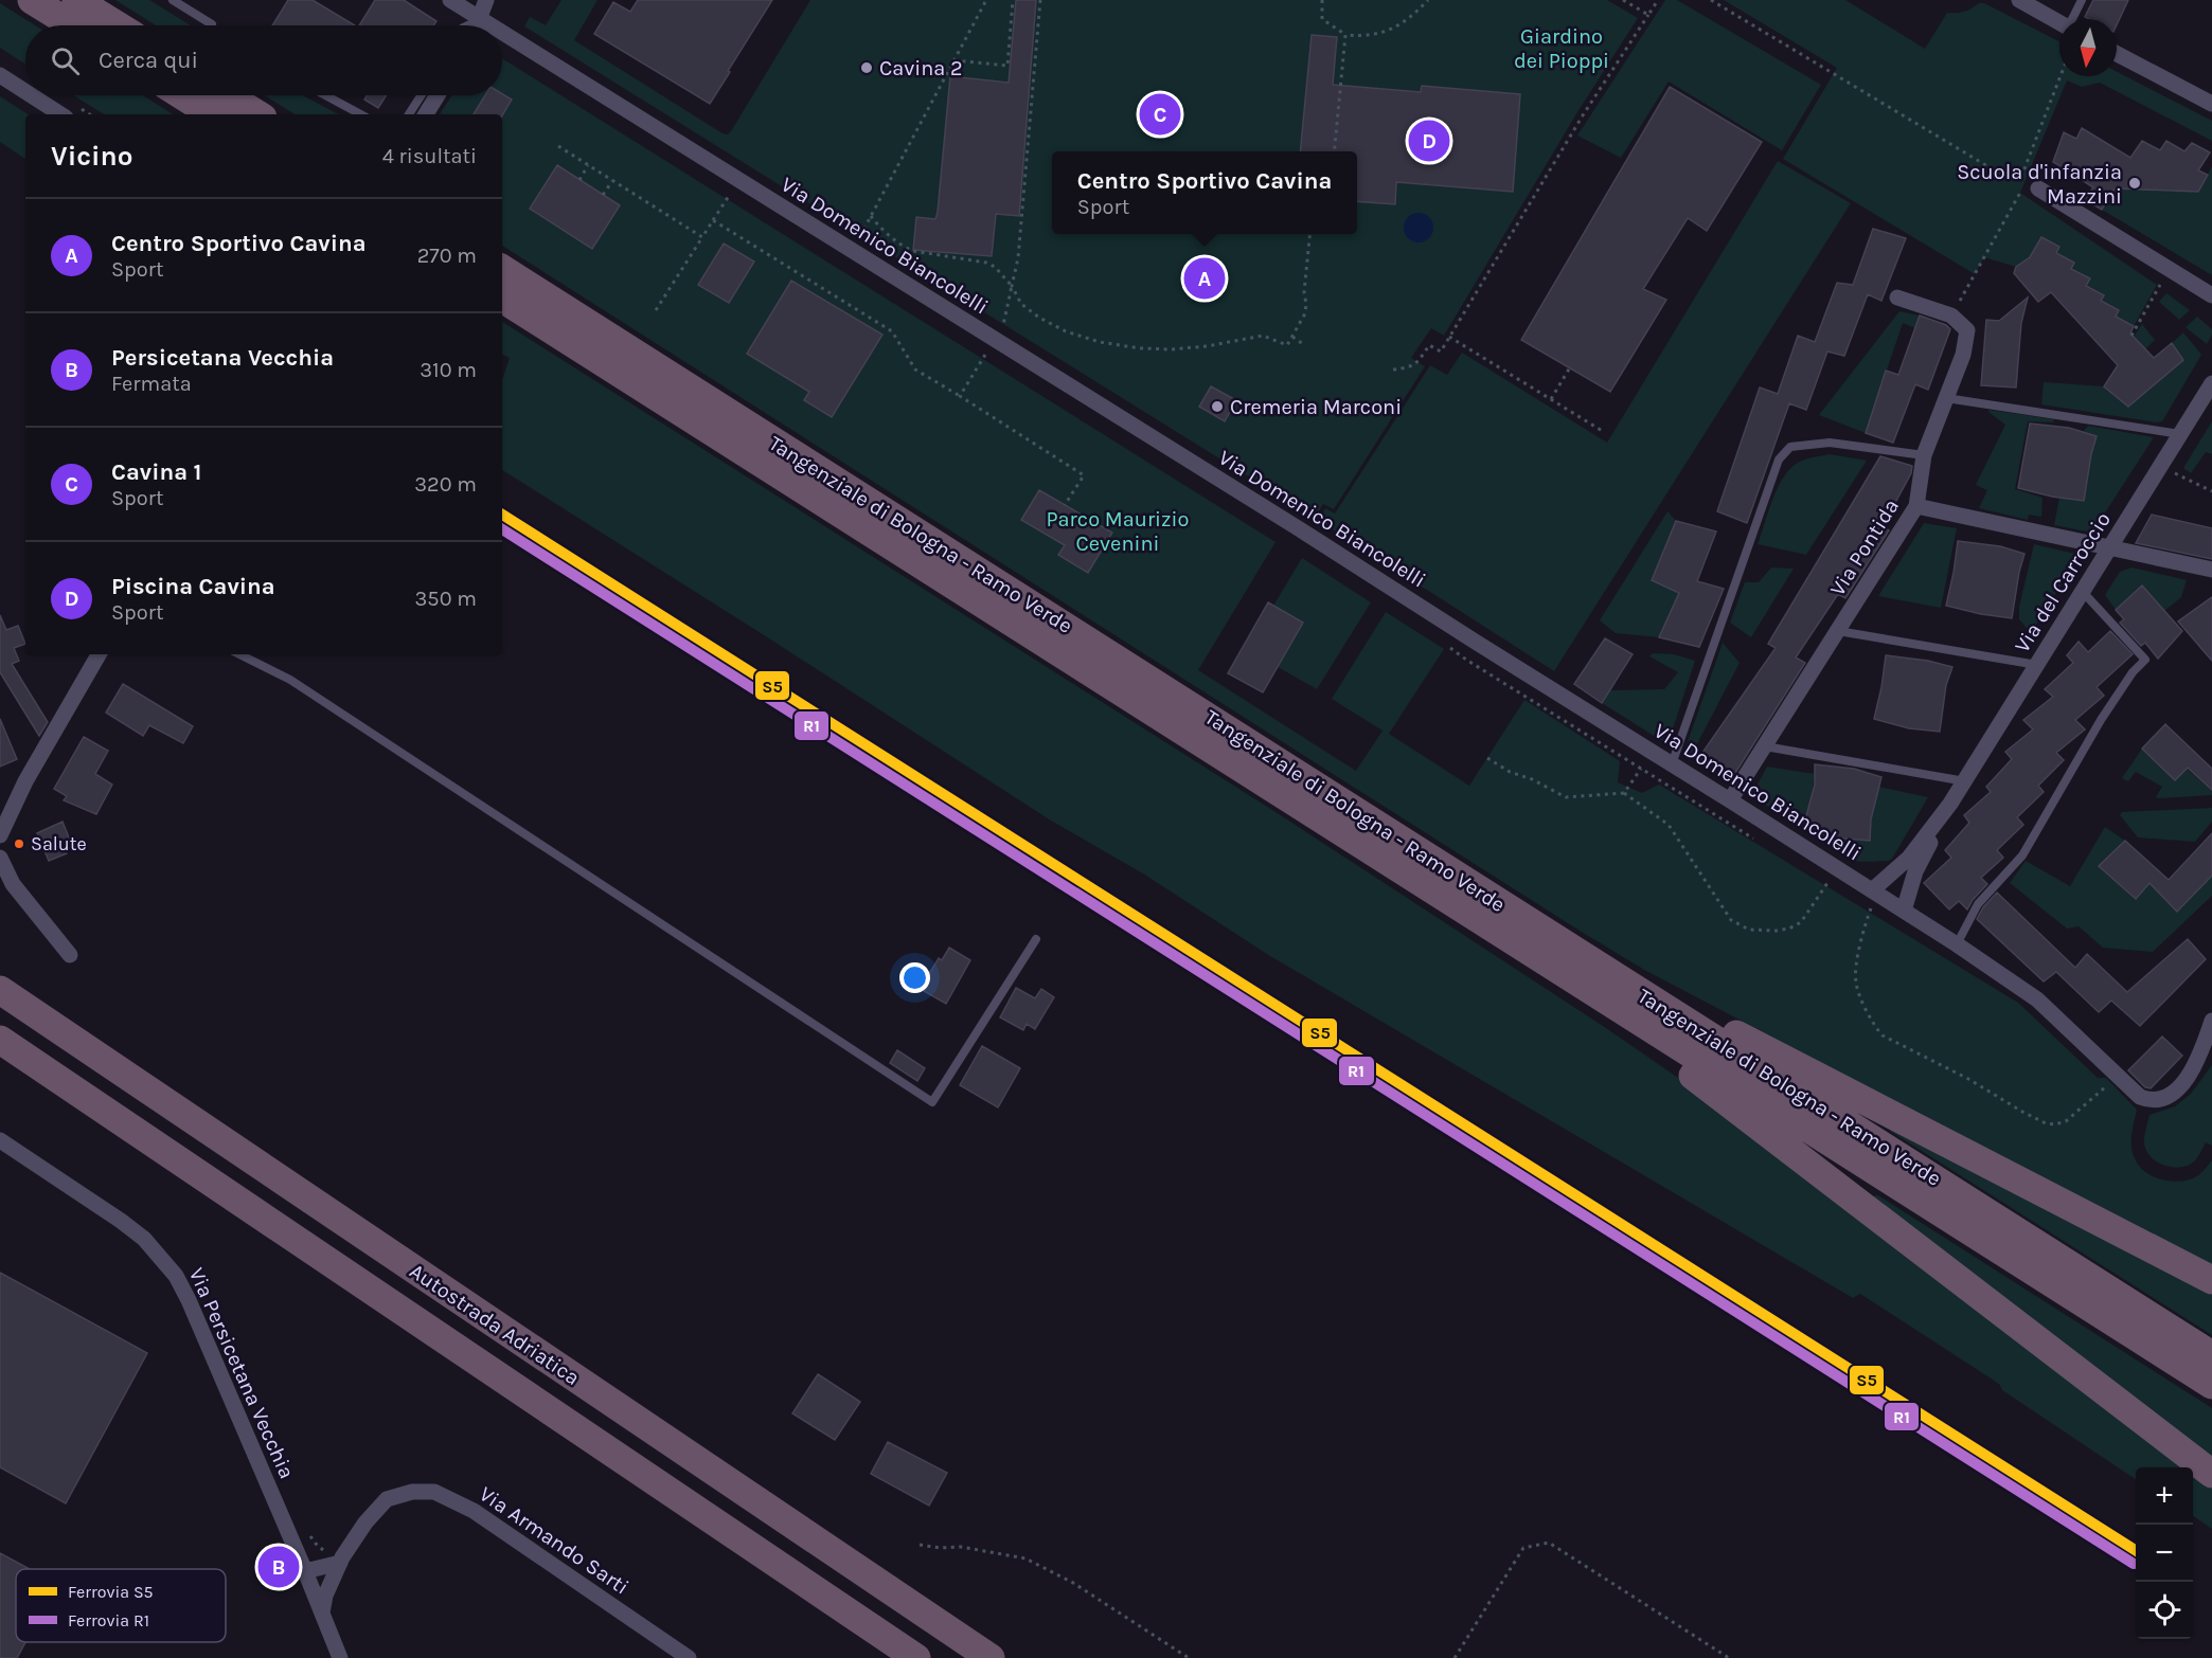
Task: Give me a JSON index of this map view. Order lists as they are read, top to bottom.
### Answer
{
  "streets": {
    "highway": ["Tangenziale di Bologna - Ramo Verde", "Autostrada Adriatica"],
    "street": [
      "Via Domenico Biancolelli",
      "Via Pontida",
      "Via del Carroccio",
      "Via Persicetana Vecchia",
      "Via Armando Sarti"
    ]
  },
  "crossings": [
    ["Via Domenico Biancolelli", "Via Pontida"],
    ["Via Domenico Biancolelli", "Via del Carroccio"],
    ["Via Persicetana Vecchia", "Via Armando Sarti"]
  ],
  "parks": ["Giardino dei Pioppi", "Parco Maurizio Cevenini"],
  "places": [
    "Cavina 2",
    "Scuola d'infanzia Mazzini",
    "Cremeria Marconi",
    "Salute"
  ],
  "lines": ["rail line S5", "rail line R1"],
  "legend": ["Ferrovia S5", "Ferrovia R1"],
  "north": "bottom",
  "page": {
    "search": "Cerca qui",
    "pins": [
      "C",
      "D",
      "A",
      "B"
    ],
    "heading": ["Vicino", "4 risultati"],
    "popup": ["Centro Sportivo Cavina", "Sport"],
    "list": [
      {
        "mark": "A",
        "name": "Centro Sportivo Cavina",
        "note": "Sport",
        "value": "270 m"
      },
      {
        "mark": "B",
        "name": "Persicetana Vecchia",
        "note": "Fermata",
        "value": "310 m"
      },
      {
        "mark": "C",
        "name": "Cavina 1",
        "note": "Sport",
        "value": "320 m"
      },
      {
        "mark": "D",
        "name": "Piscina Cavina",
        "note": "Sport",
        "value": "350 m"
      }
    ],
    "map_buttons": ["+", "−"]
  }
}
